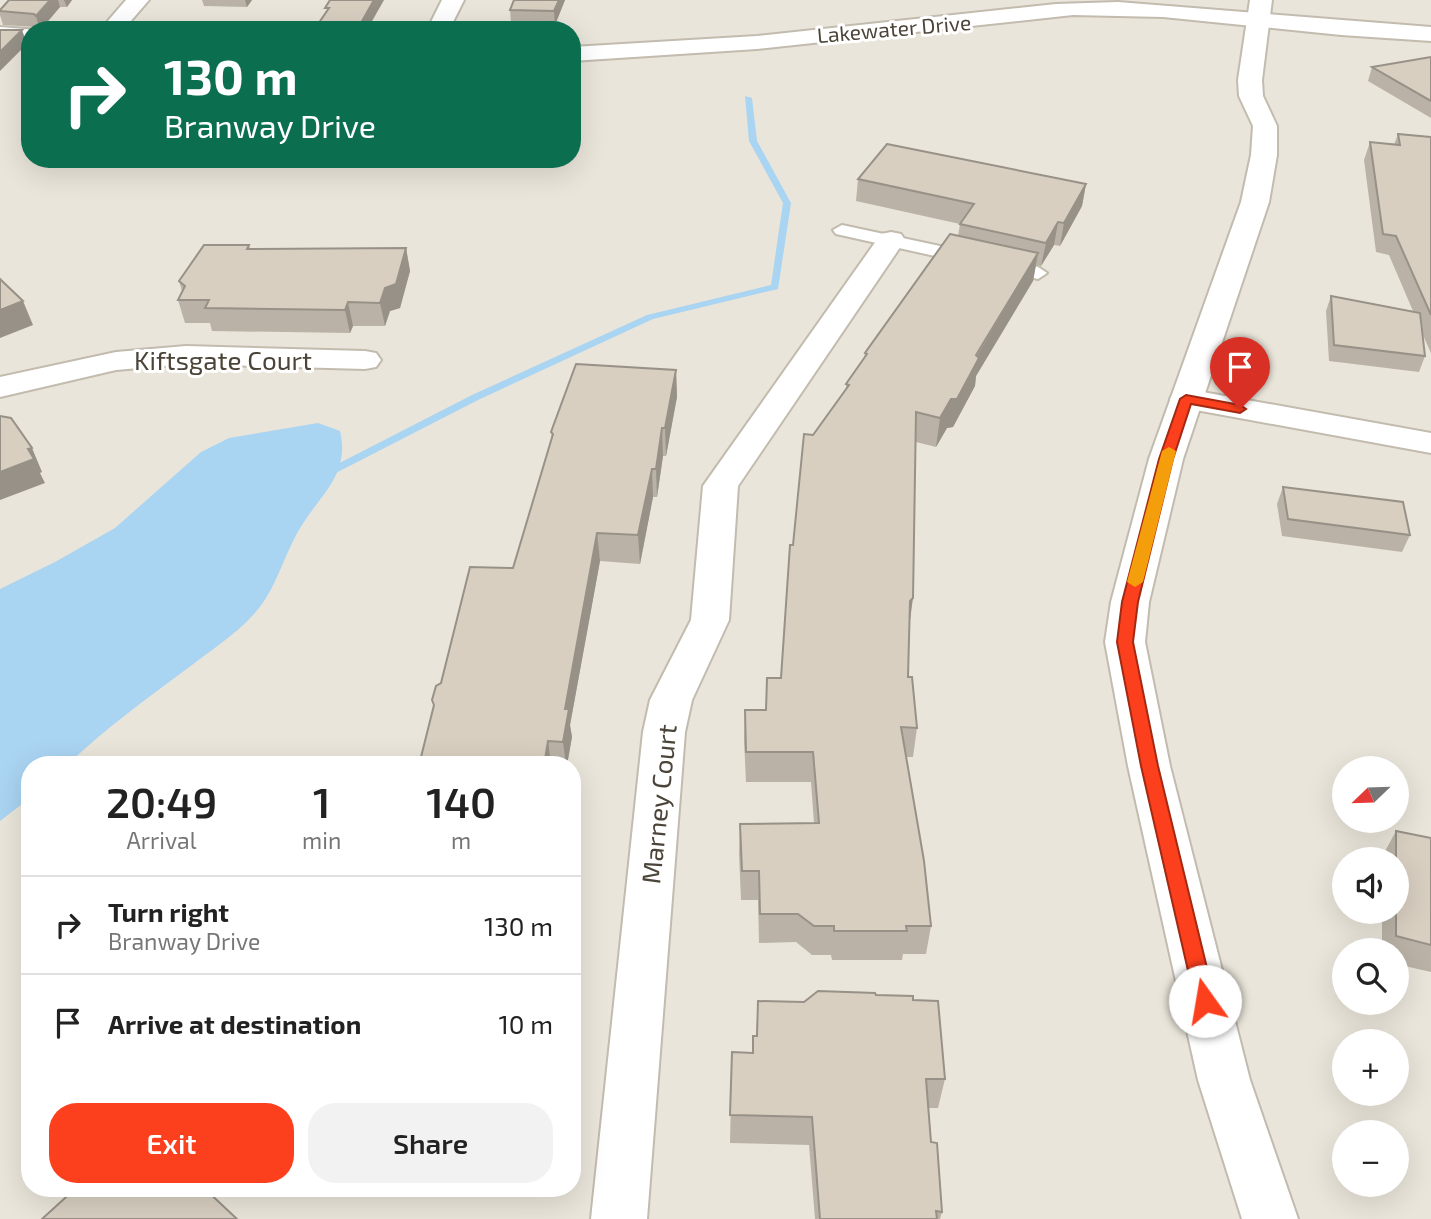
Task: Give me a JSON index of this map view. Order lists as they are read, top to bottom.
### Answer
{
  "streets": {
    "street": ["Lakewater Drive", "Kiftsgate Court", "Marney Court"]
  },
  "north": "bottom left",
  "page": {
    "turn": ["130 m", "Branway Drive"],
    "map_buttons": ["+", "−"],
    "eta": [
      "20:49",
      "Arrival",
      "1",
      "min",
      "140",
      "m"
    ],
    "list": [
      {
        "name": "Turn right",
        "note": "Branway Drive",
        "value": "130 m"
      },
      {
        "name": "Arrive at destination",
        "value": "10 m"
      }
    ],
    "buttons": ["Exit", "Share"]
  }
}
